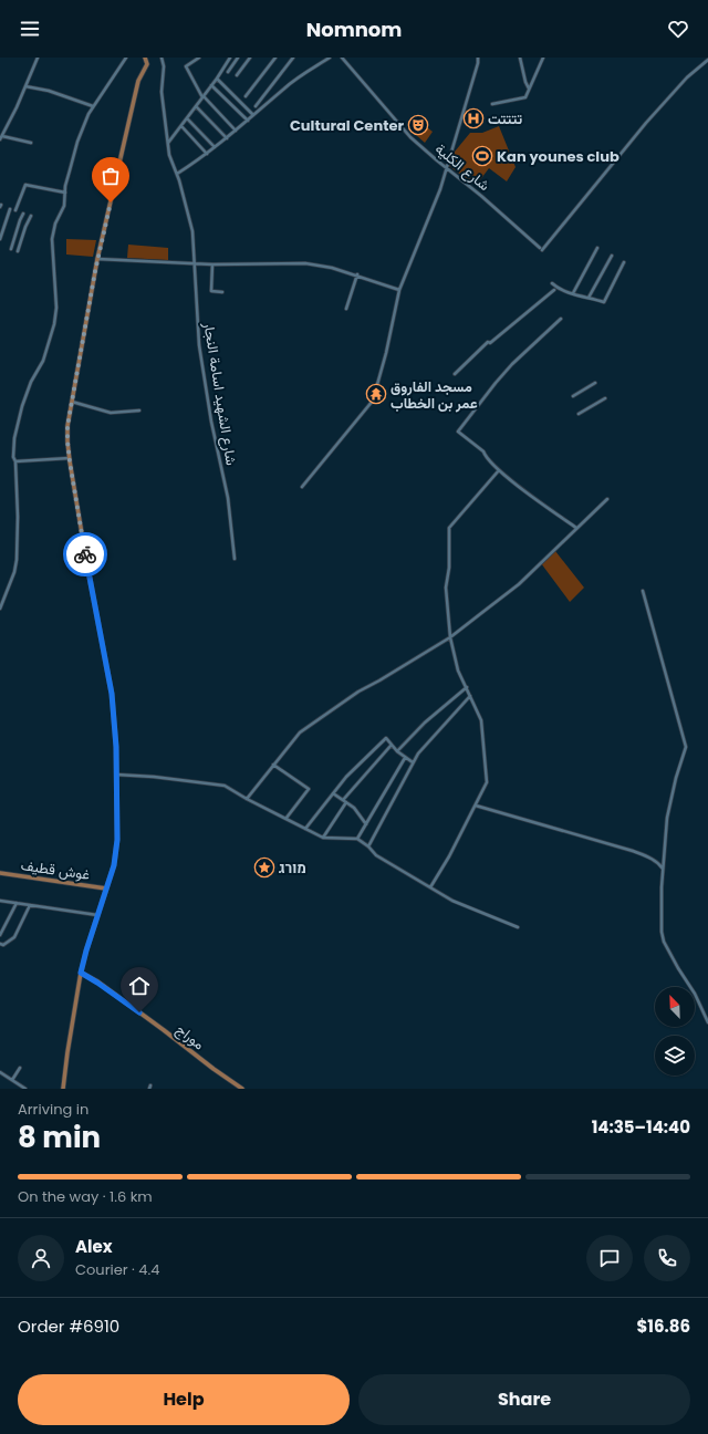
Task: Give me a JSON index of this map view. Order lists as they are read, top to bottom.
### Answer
{
  "streets": {
    "main road": ["غوش قطيف", "موراج"],
    "street": ["شارع الكلية", "شارع الشهيد اسامة النجار"]
  },
  "places": {
    "hospital": ["تتتتت"],
    "theatre": ["Cultural Center"],
    "sports": ["Kan younes club"],
    "temple": ["مسجد الفاروق عمر بن الخطاب"],
    "place": ["מורג"]
  },
  "north": "top left",
  "page": {
    "header": "Nomnom",
    "heading": ["8 min", "Arriving in", "14:35–14:40"],
    "panel": [
      "Alex",
      "Courier · 4.4",
      "Order #6910",
      "$16.86"
    ],
    "bar": "On the way · 1.6 km",
    "buttons": ["Help", "Share"]
  }
}
